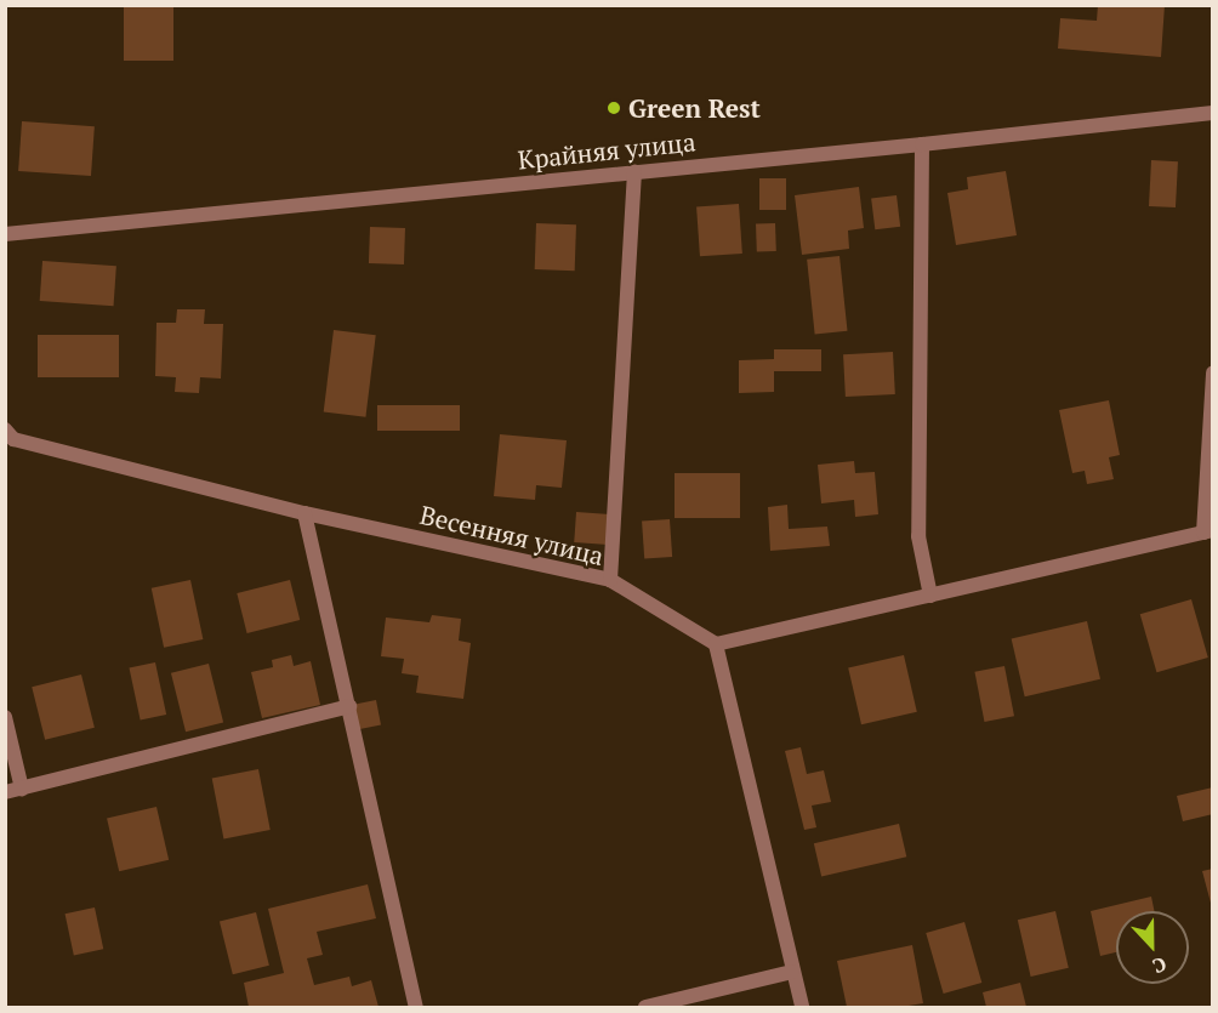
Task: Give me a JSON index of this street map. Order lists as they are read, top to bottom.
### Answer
{
  "streets": {
    "street": ["Крайняя улица", "Весенняя улица"]
  },
  "places": ["Green Rest"],
  "north": "bottom"
}
